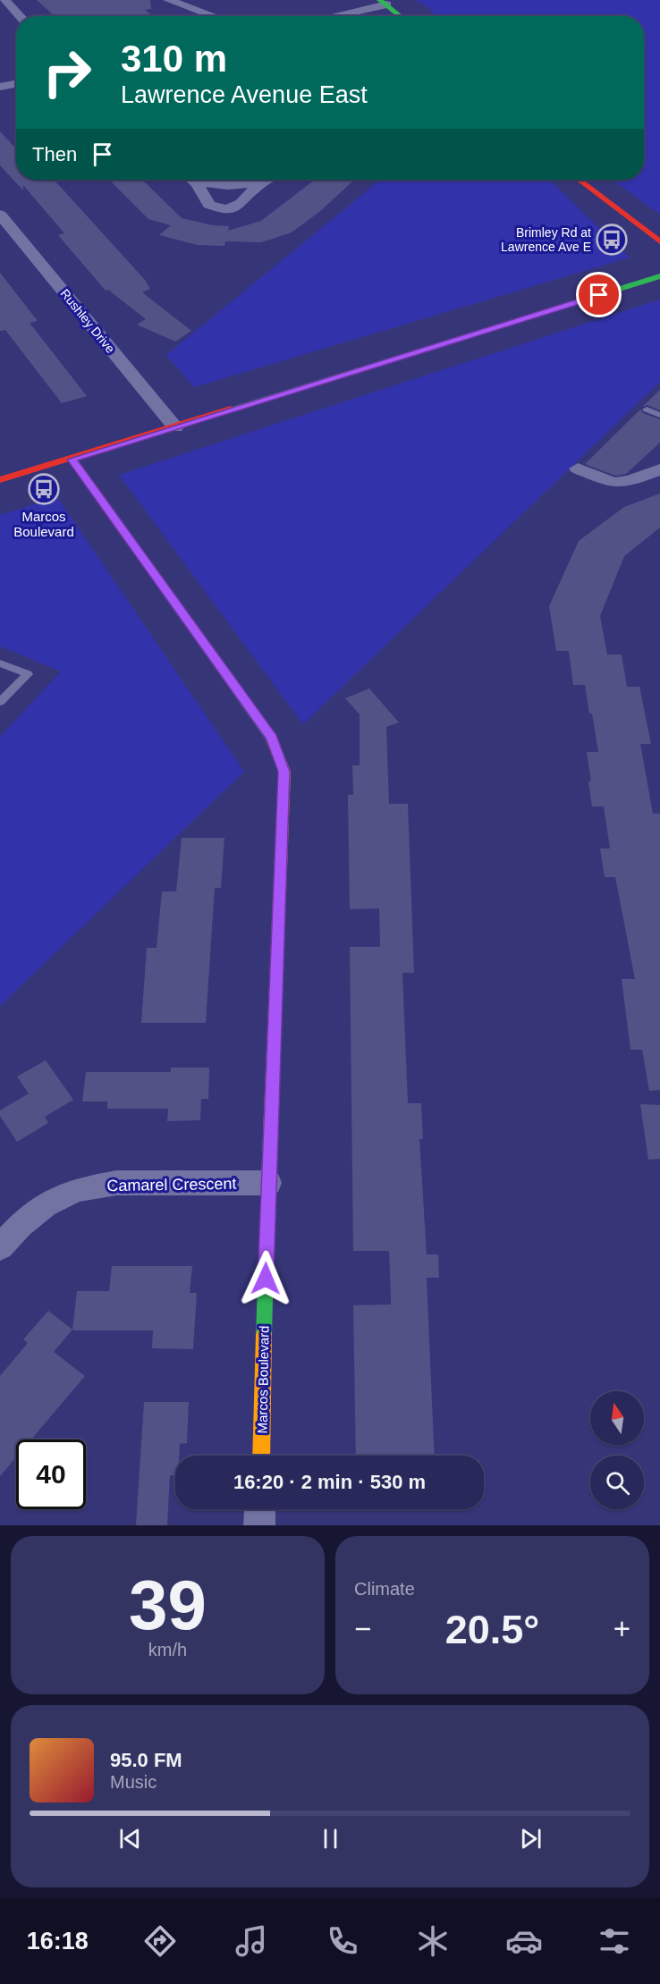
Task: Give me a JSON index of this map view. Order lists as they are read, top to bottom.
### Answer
{
  "streets": {
    "main road": ["Marcos Boulevard"],
    "street": ["Rushley Drive", "Camarel Crescent"]
  },
  "crossings": [
    ["Camarel Crescent", "Marcos Boulevard"]
  ],
  "places": {
    "bus stop": ["Brimley Rd at Lawrence Ave E", "Marcos Boulevard"]
  },
  "north": "top",
  "page": {
    "turn": ["310 m", "Lawrence Avenue East"],
    "then": "Then",
    "limit": "40",
    "trip": "16:20 · 2 min · 530 m",
    "tile": [
      ["39", "km/h"],
      "Climate"
    ],
    "heat": ["−", "20.5°", "+"],
    "song": ["95.0 FM", "Music"],
    "tabs": "16:18"
  }
}
